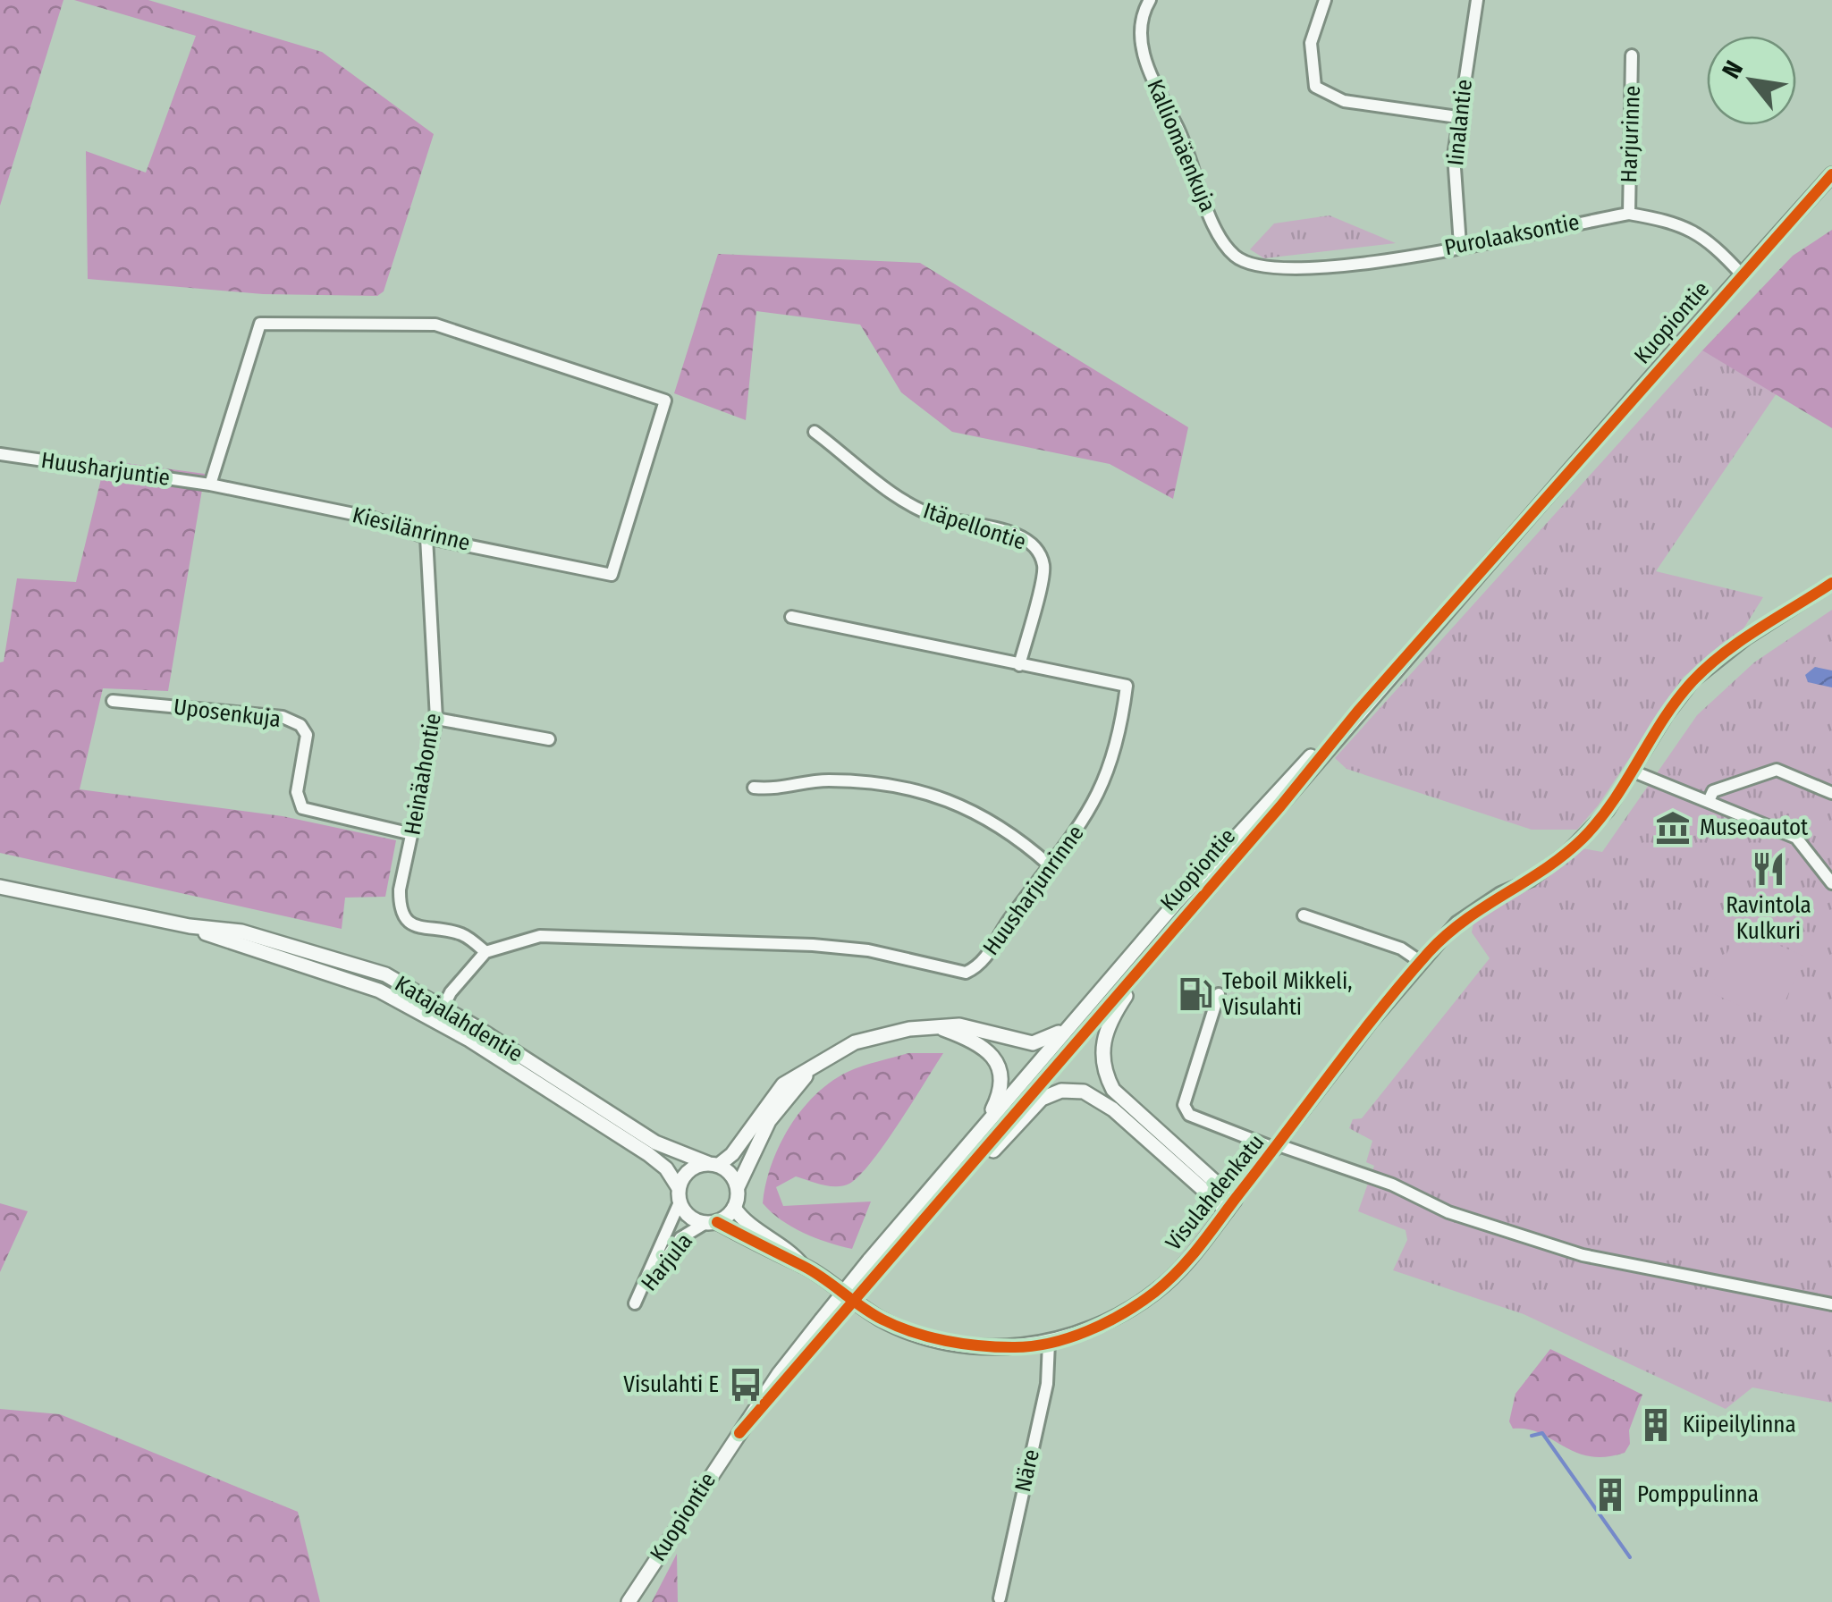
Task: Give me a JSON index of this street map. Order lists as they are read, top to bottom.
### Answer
{
  "streets": {
    "street": [
      "Iinalantie",
      "Harjurinne",
      "Kalliomäenkuja",
      "Purolaaksontie",
      "Kuopiontie",
      "Huusharjuntie",
      "Itäpellontie",
      "Kiesilänrinne",
      "Uposenkuja",
      "Heinäahontie",
      "Huusharjunrinne",
      "Katajalahdentie",
      "Visulahdenkatu",
      "Harjula",
      "Näre"
    ]
  },
  "crossings": [
    ["Iinalantie", "Purolaaksontie"],
    ["Harjurinne", "Purolaaksontie"],
    ["Kalliomäenkuja", "Purolaaksontie"],
    ["Purolaaksontie", "Kuopiontie"],
    ["Huusharjuntie", "Kiesilänrinne"],
    ["Itäpellontie", "Huusharjunrinne"],
    ["Kiesilänrinne", "Heinäahontie"],
    ["Uposenkuja", "Heinäahontie"],
    ["Heinäahontie", "Huusharjunrinne"],
    ["Katajalahdentie", "Visulahdenkatu"],
    ["Katajalahdentie", "Harjula"],
    ["Visulahdenkatu", "Harjula"],
    ["Visulahdenkatu", "Näre"]
  ],
  "places": {
    "museum": ["Museoautot"],
    "restaurant": ["Ravintola Kulkuri"],
    "fuel station": ["Teboil Mikkeli, Visulahti"],
    "bus stop": ["Visulahti E"],
    "building": ["Kiipeilylinna", "Pomppulinna"]
  },
  "north": "top left"
}
